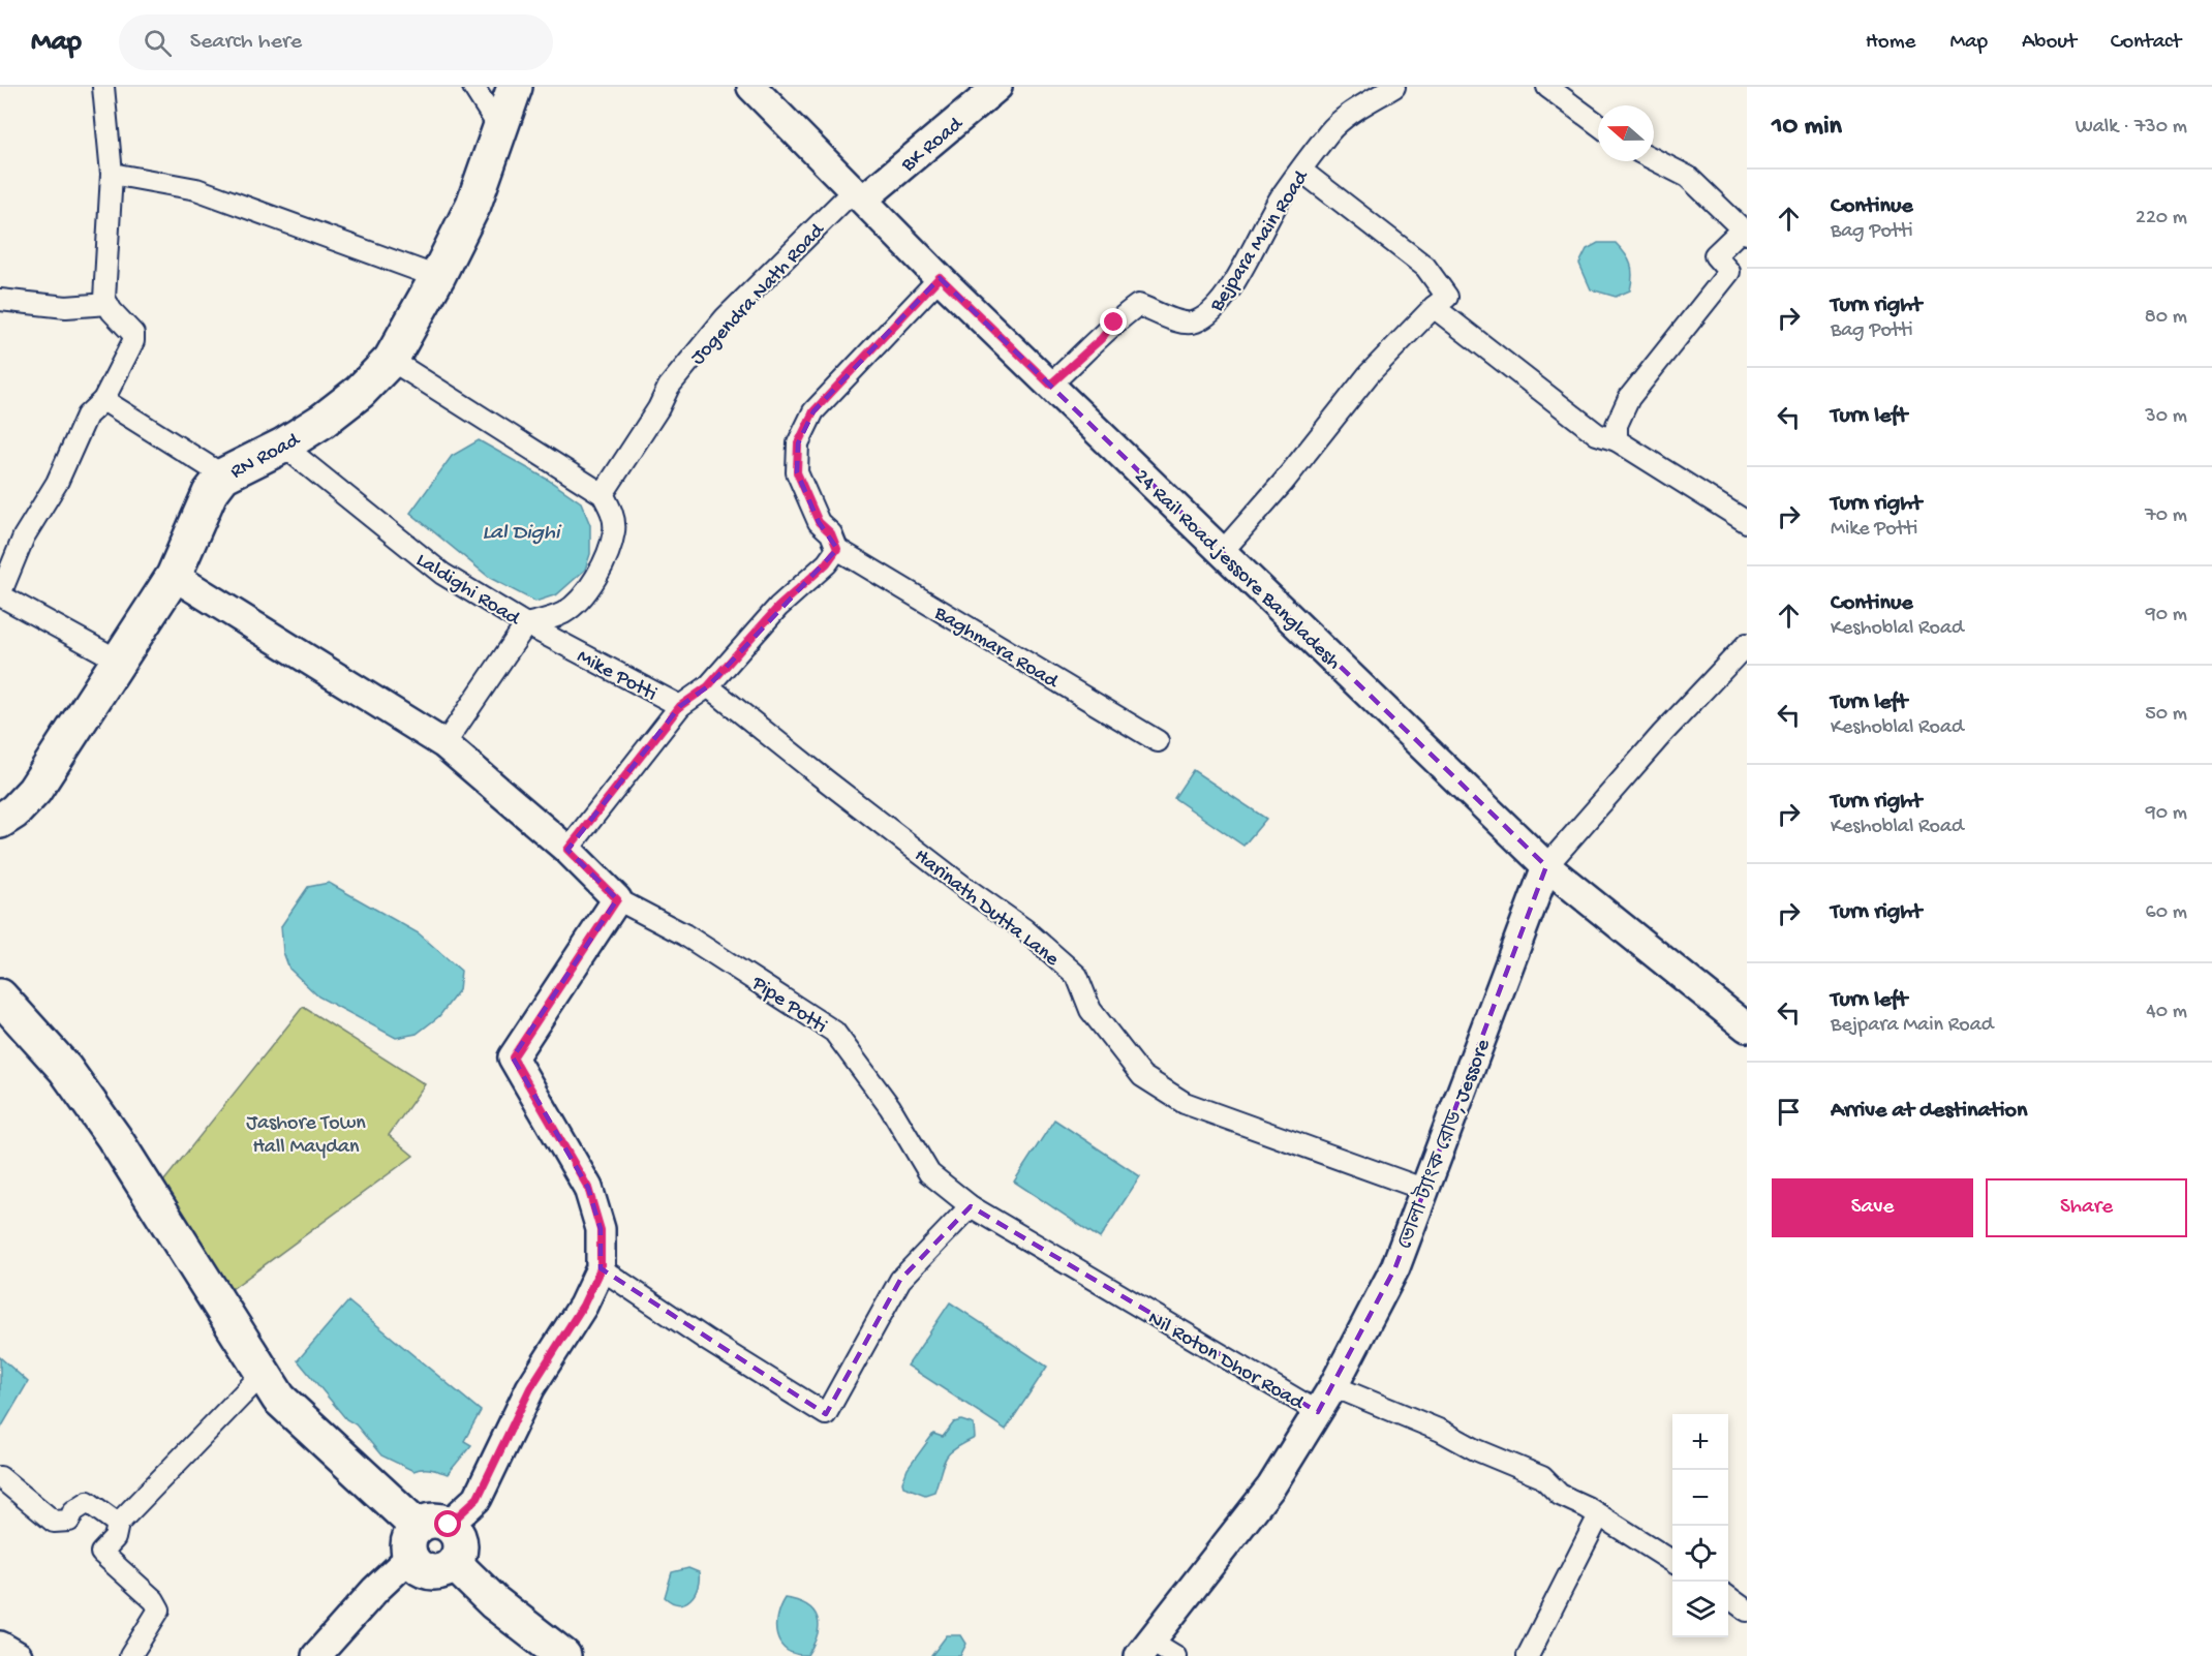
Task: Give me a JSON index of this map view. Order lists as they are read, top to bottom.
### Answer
{
  "streets": {
    "highway": ["RN Road"],
    "street": [
      "BK Road",
      "Bejpara Main Road",
      "Jogendra Nath Road",
      "24 Rail Road jessore Bangladesh",
      "Laldighi Road",
      "Baghmara Road",
      "Mike Potti",
      "Harinath Dutta Lane",
      "Pipe Potti",
      "ভোলা ট্যাংক রোড, Jessore",
      "Nil Roton Dhor Road"
    ]
  },
  "crossings": [
    ["BK Road", "Jogendra Nath Road"],
    ["BK Road", "24 Rail Road jessore Bangladesh"],
    ["Bejpara Main Road", "24 Rail Road jessore Bangladesh"],
    ["Jogendra Nath Road", "24 Rail Road jessore Bangladesh"],
    ["Jogendra Nath Road", "Laldighi Road"],
    ["RN Road", "Laldighi Road"],
    ["24 Rail Road jessore Bangladesh", "ভোলা ট্যাংক রোড, Jessore"],
    ["Laldighi Road", "Mike Potti"],
    ["Harinath Dutta Lane", "ভোলা ট্যাংক রোড, Jessore"],
    ["Pipe Potti", "Nil Roton Dhor Road"],
    ["ভোলা ট্যাংক রোড, Jessore", "Nil Roton Dhor Road"]
  ],
  "water": ["Lal Dighi"],
  "parks": ["Jashore Town Hall Maydan"],
  "north": "left",
  "page": {
    "header": "Map",
    "search": "Search here",
    "nav": [
      "Home",
      "Map",
      "About",
      "Contact"
    ],
    "heading": ["10 min", "Walk · 730 m"],
    "list": [
      ["Continue", "Bag Potti", "220 m"],
      ["Turn right", "Bag Potti", "80 m"],
      ["Turn left", "30 m"],
      ["Turn right", "Mike Potti", "70 m"],
      ["Continue", "Keshoblal Road", "90 m"],
      ["Turn left", "Keshoblal Road", "50 m"],
      ["Turn right", "Keshoblal Road", "90 m"],
      ["Turn right", "60 m"],
      ["Turn left", "Bejpara Main Road", "40 m"],
      "Arrive at destination"
    ],
    "buttons": ["Save", "Share"],
    "map_buttons": ["+", "−"]
  }
}
